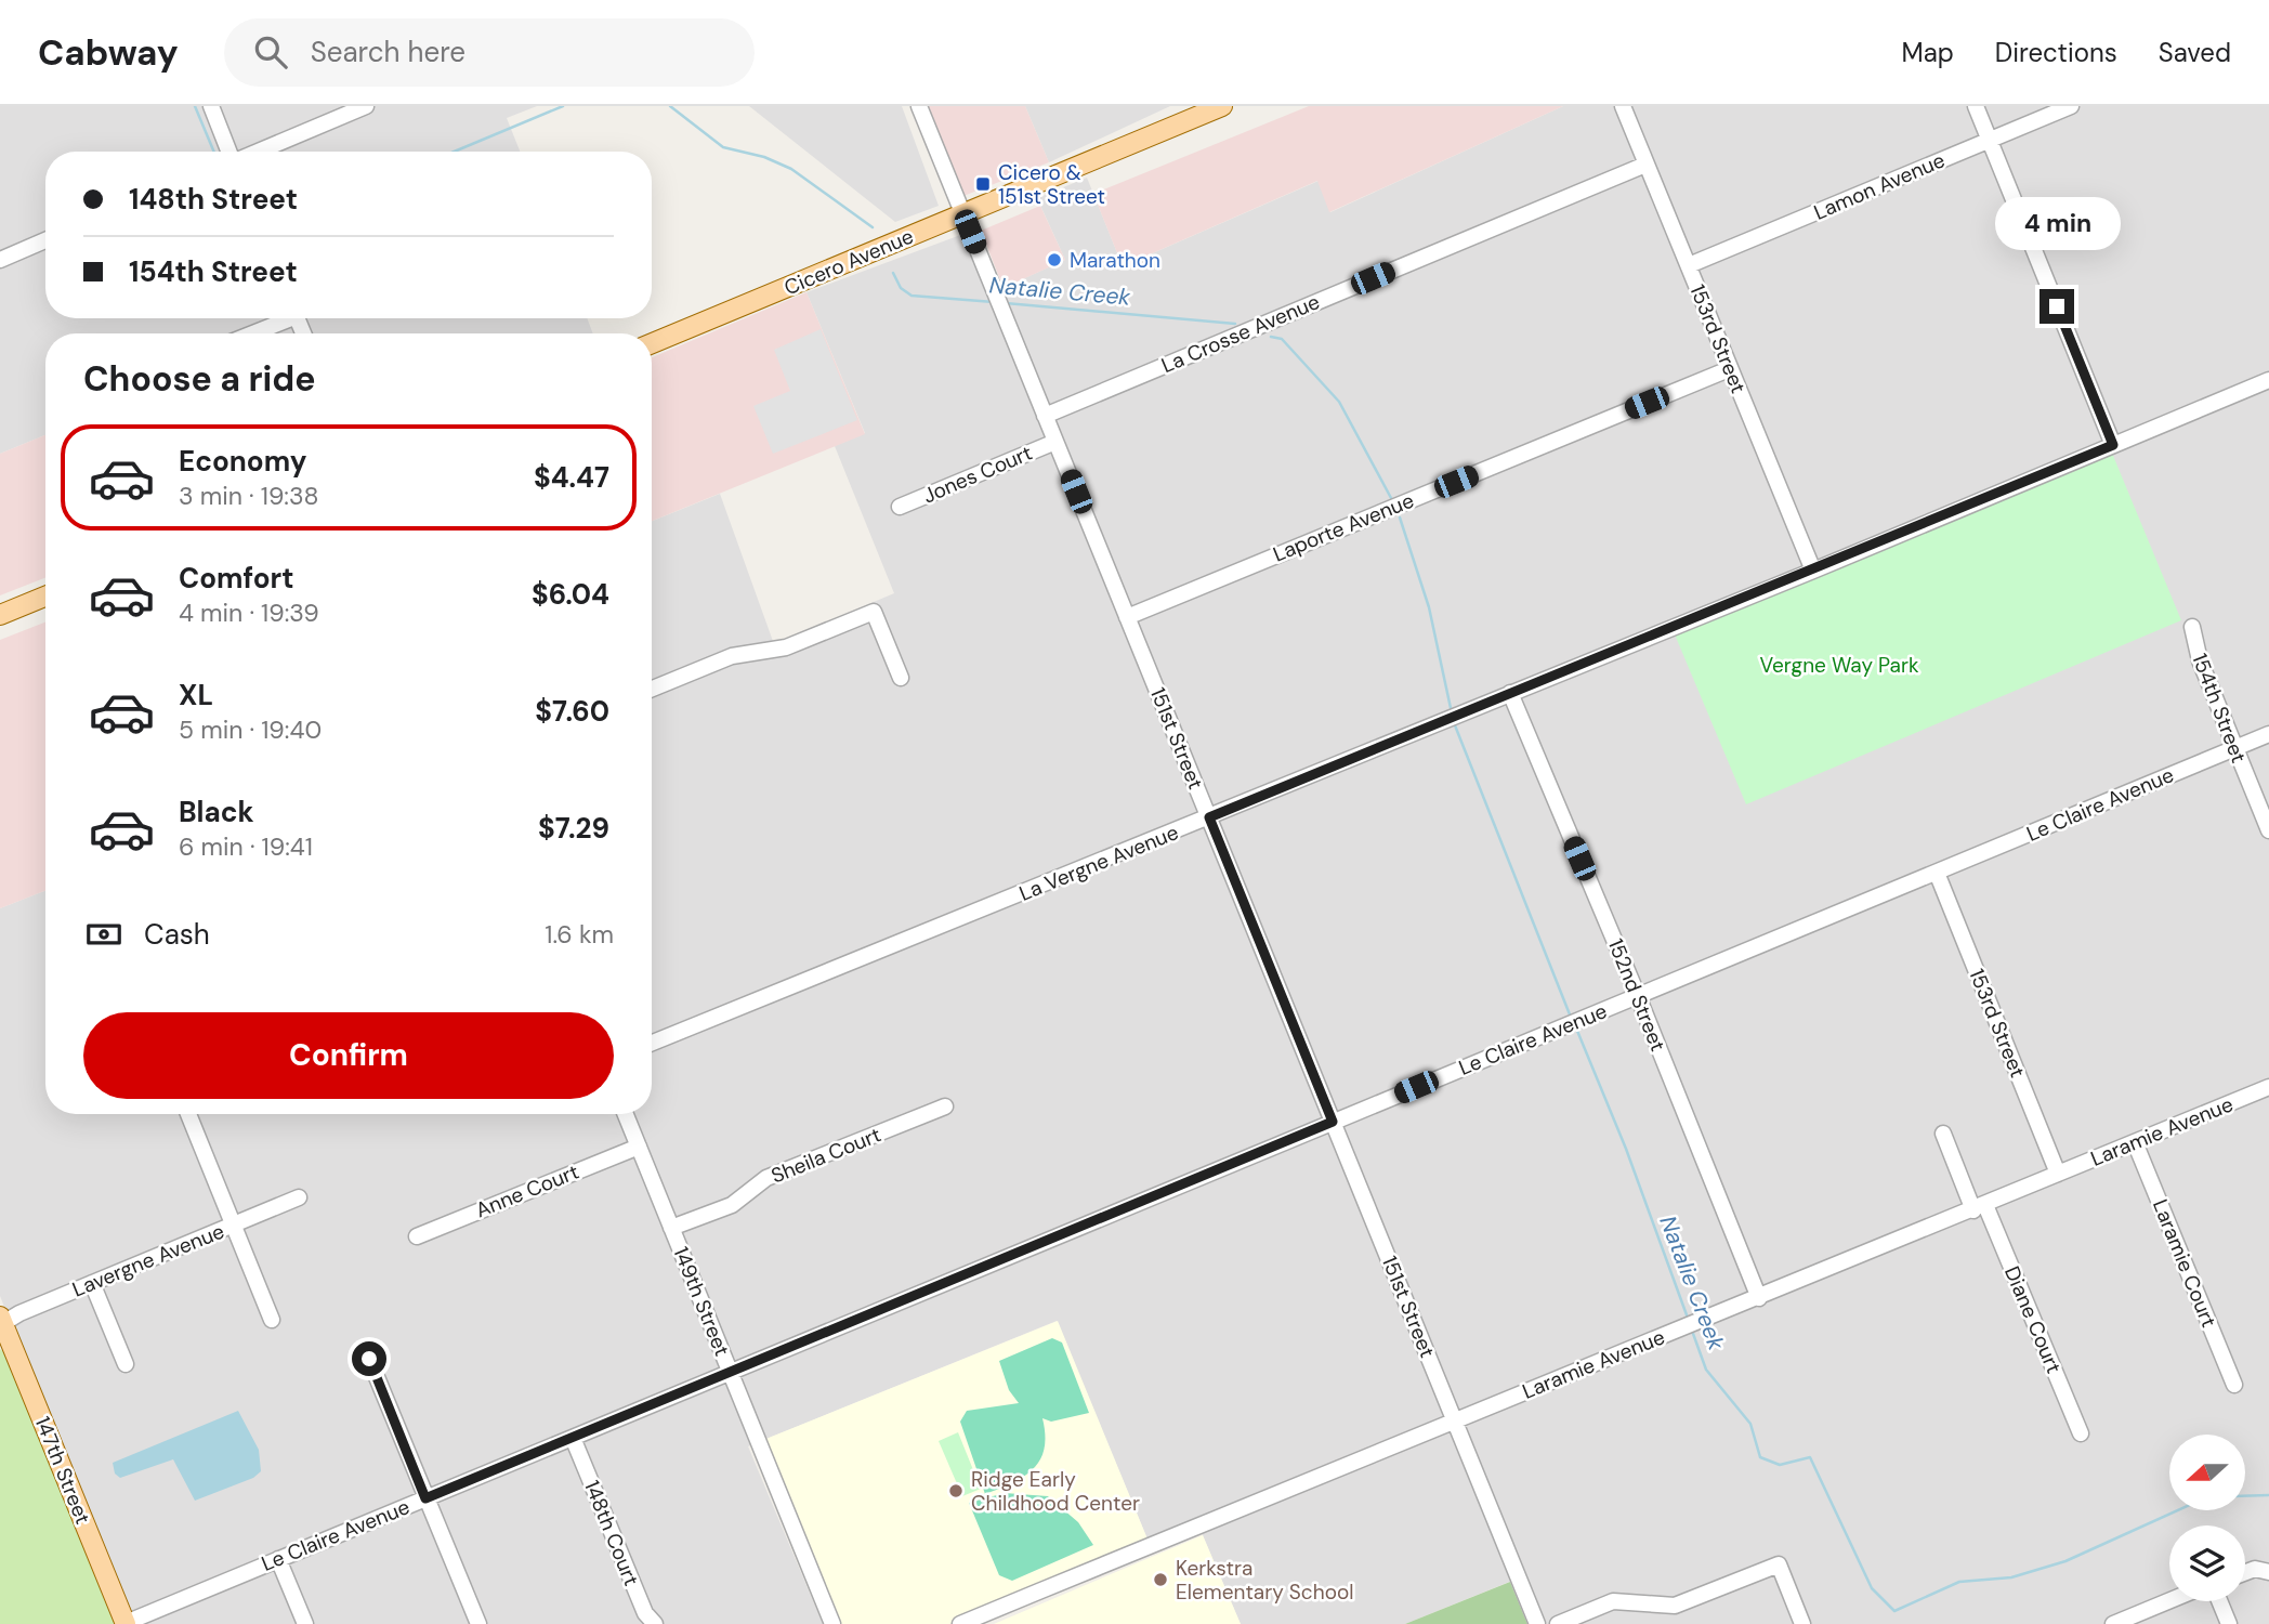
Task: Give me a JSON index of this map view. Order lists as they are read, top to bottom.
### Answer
{
  "streets": {
    "main road": ["Cicero Avenue", "147th Street"],
    "street": [
      "Lamon Avenue",
      "La Crosse Avenue",
      "153rd Street",
      "Jones Court",
      "Laporte Avenue",
      "154th Street",
      "151st Street",
      "Le Claire Avenue",
      "La Vergne Avenue",
      "152nd Street",
      "Laramie Avenue",
      "Sheila Court",
      "Anne Court",
      "Lavergne Avenue",
      "Laramie Court",
      "149th Street",
      "Diane Court",
      "148th Court"
    ]
  },
  "crossings": [
    ["Lamon Avenue", "153rd Street"],
    ["Cicero Avenue", "151st Street"],
    ["La Crosse Avenue", "153rd Street"],
    ["La Crosse Avenue", "151st Street"],
    ["153rd Street", "Laporte Avenue"],
    ["153rd Street", "Le Claire Avenue"],
    ["153rd Street", "La Vergne Avenue"],
    ["153rd Street", "Laramie Avenue"],
    ["Jones Court", "151st Street"],
    ["Laporte Avenue", "151st Street"],
    ["154th Street", "Le Claire Avenue"],
    ["151st Street", "Le Claire Avenue"],
    ["151st Street", "La Vergne Avenue"],
    ["151st Street", "Laramie Avenue"],
    ["Le Claire Avenue", "152nd Street"],
    ["Le Claire Avenue", "149th Street"],
    ["Le Claire Avenue", "147th Street"],
    ["Le Claire Avenue", "148th Court"],
    ["La Vergne Avenue", "152nd Street"],
    ["152nd Street", "Laramie Avenue"],
    ["Laramie Avenue", "Laramie Court"],
    ["Laramie Avenue", "Diane Court"],
    ["Sheila Court", "149th Street"],
    ["Anne Court", "149th Street"],
    ["Lavergne Avenue", "147th Street"]
  ],
  "water": ["Natalie Creek"],
  "parks": ["Vergne Way Park"],
  "places": {
    "transit": ["Cicero & 151st Street"],
    "other": ["Marathon", "Ridge Early Childhood Center", "Kerkstra Elementary School"]
  },
  "north": "left",
  "page": {
    "header": "Cabway",
    "search": "Search here",
    "nav": ["Map", "Directions", "Saved"],
    "banner": ["148th Street", "154th Street"],
    "bubble": "4 min",
    "heading": "Choose a ride",
    "list": [
      {
        "name": "Economy",
        "note": "3 min · 19:38",
        "value": "$4.47"
      },
      {
        "name": "Comfort",
        "note": "4 min · 19:39",
        "value": "$6.04"
      },
      {
        "name": "XL",
        "note": "5 min · 19:40",
        "value": "$7.60"
      },
      {
        "name": "Black",
        "note": "6 min · 19:41",
        "value": "$7.29"
      }
    ],
    "pay": ["Cash", "1.6 km"],
    "buttons": "Confirm"
  }
}
